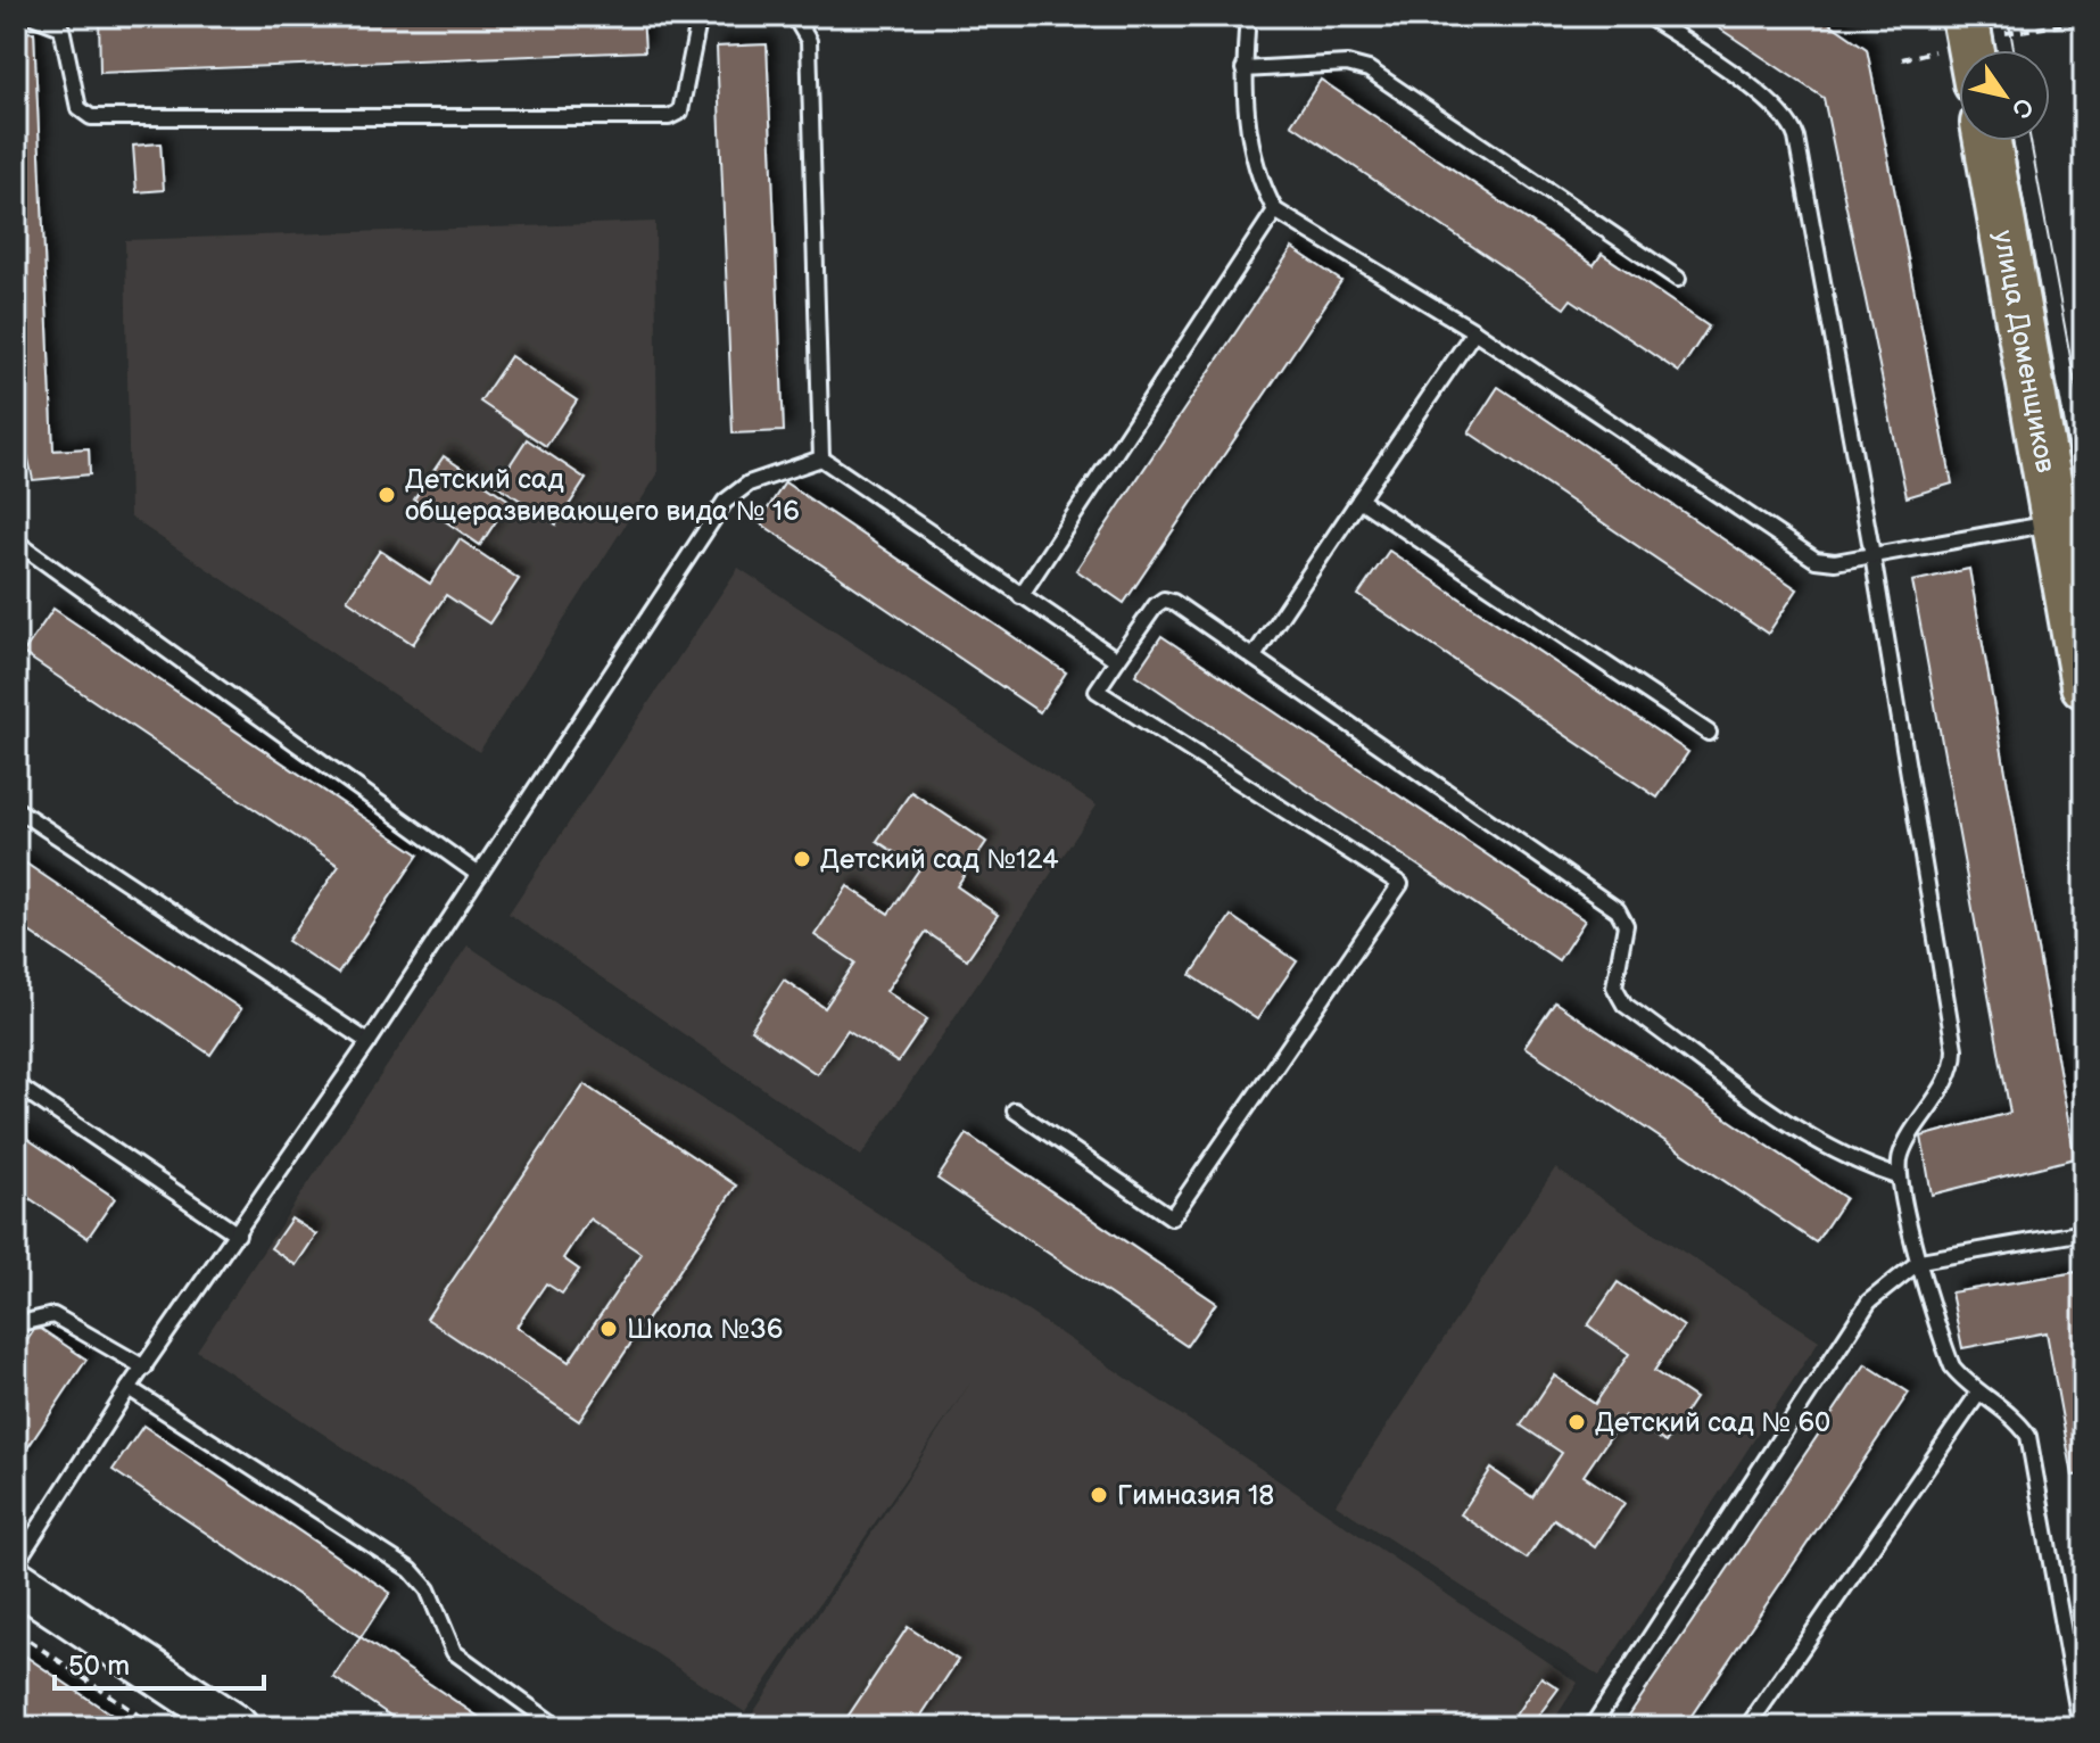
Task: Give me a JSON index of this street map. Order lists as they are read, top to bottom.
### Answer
{
  "streets": {
    "main road": ["улица Доменщиков"]
  },
  "places": [
    "Детский сад общеразвивающего вида № 16",
    "Детский сад №124",
    "Школа №36",
    "Детский сад № 60",
    "Гимназия 18"
  ],
  "scale_bar": "50 m",
  "north": "bottom right"
}
